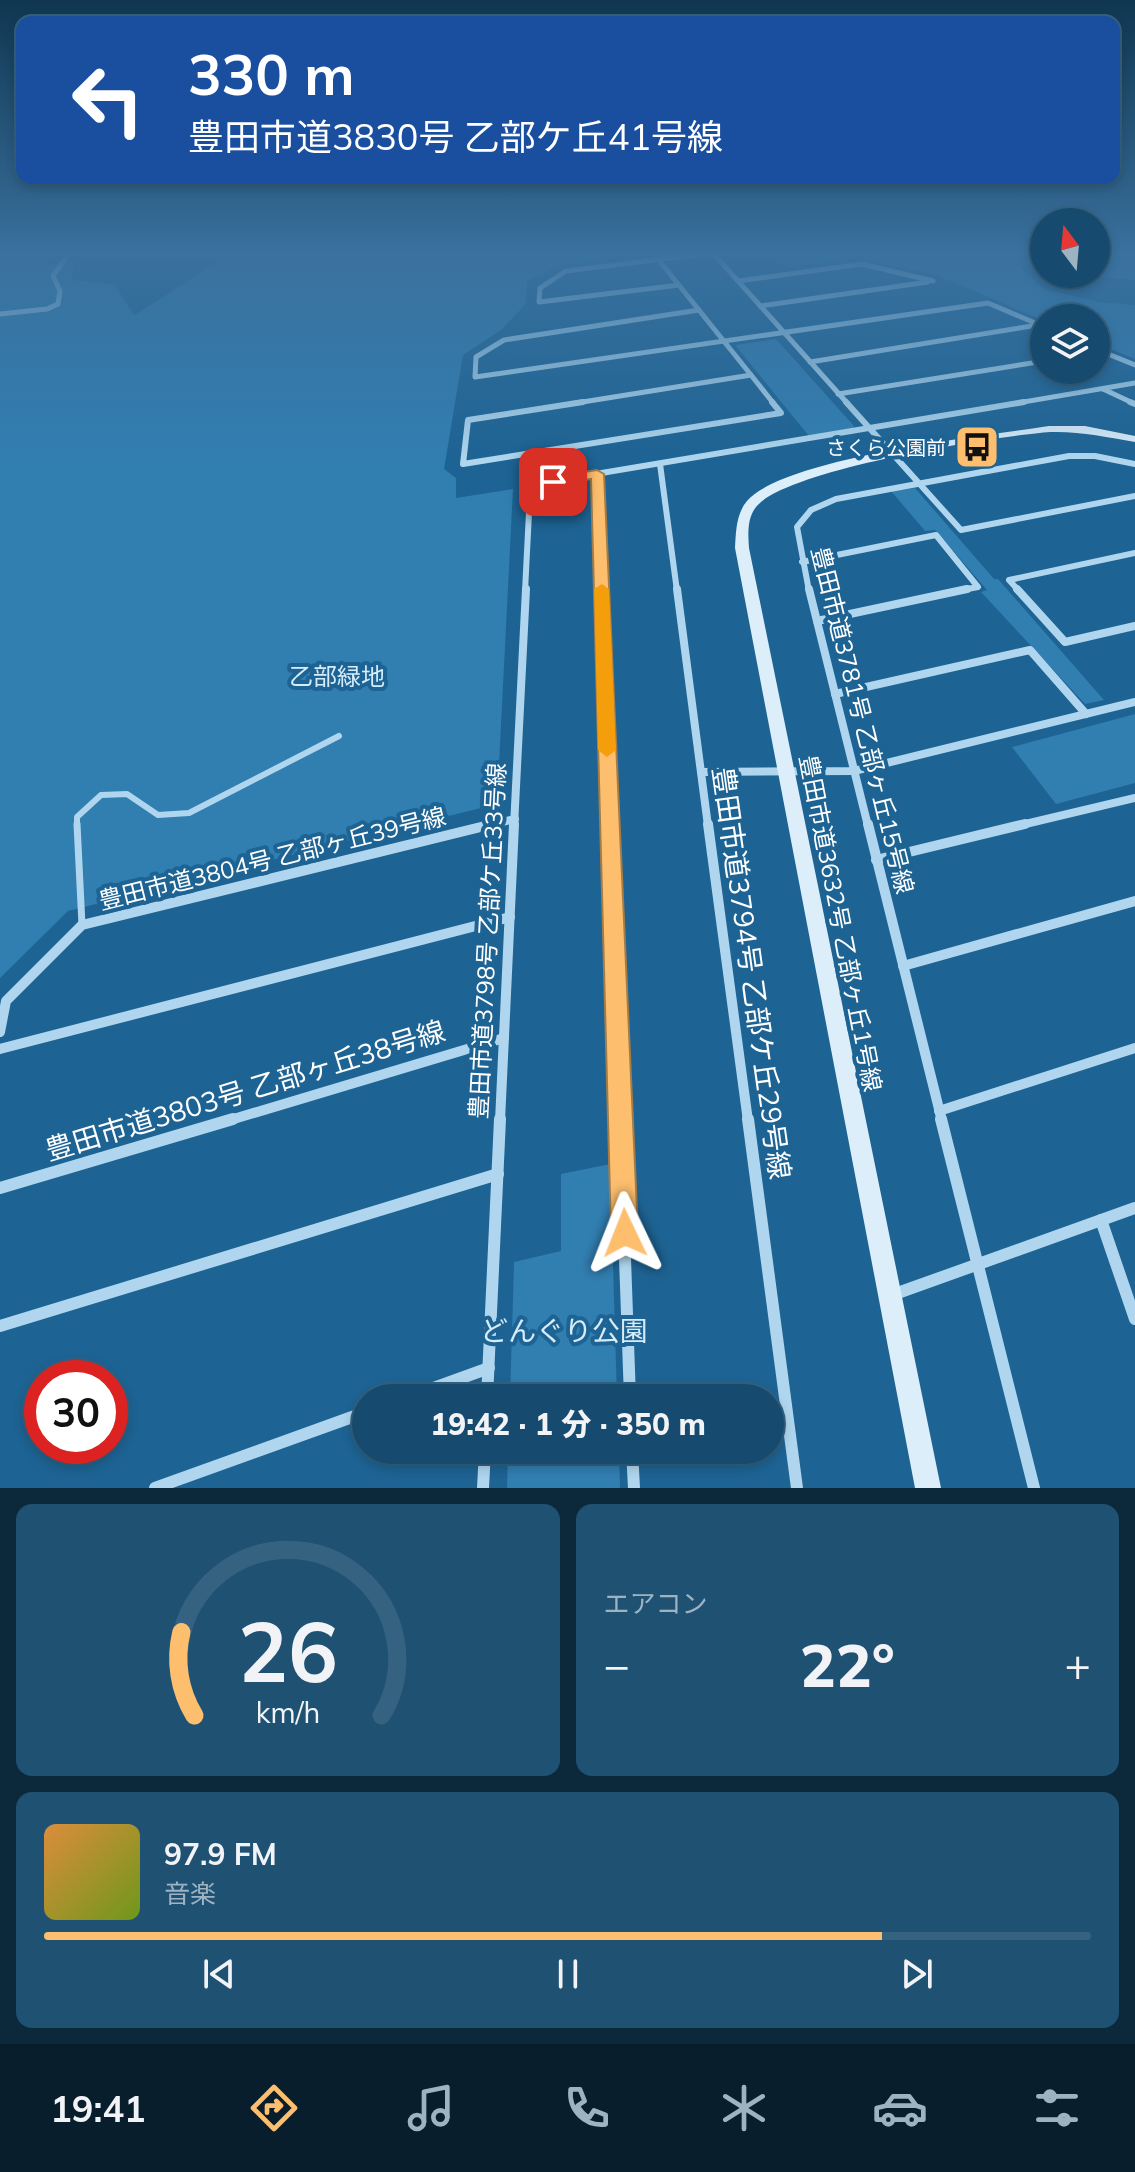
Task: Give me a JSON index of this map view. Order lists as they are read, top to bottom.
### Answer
{
  "streets": {
    "street": [
      "豊田市道3781号 乙部ヶ丘15号線",
      "豊田市道3804号 乙部ヶ丘39号線",
      "豊田市道3632号 乙部ヶ丘1号線",
      "豊田市道3798号 乙部ケ丘33号線",
      "豊田市道3794号 乙部ケ丘29号線",
      "豊田市道3803号 乙部ヶ丘38号線"
    ]
  },
  "crossings": [
    ["豊田市道3804号 乙部ヶ丘39号線", "豊田市道3798号 乙部ケ丘33号線"],
    ["豊田市道3798号 乙部ケ丘33号線", "豊田市道3803号 乙部ヶ丘38号線"]
  ],
  "parks": ["乙部緑地", "どんぐり公園"],
  "places": {
    "bus stop": ["さくら公園前"]
  },
  "north": "top",
  "page": {
    "turn": ["330 m", "豊田市道3830号 乙部ケ丘41号線"],
    "limit": "30",
    "trip": "19:42 · 1 分 · 350 m",
    "tile": "エアコン",
    "heat": ["−", "22°", "+"],
    "song": ["97.9 FM", "音楽"],
    "tabs": "19:41",
    "gauge": ["26", "km/h"]
  }
}
